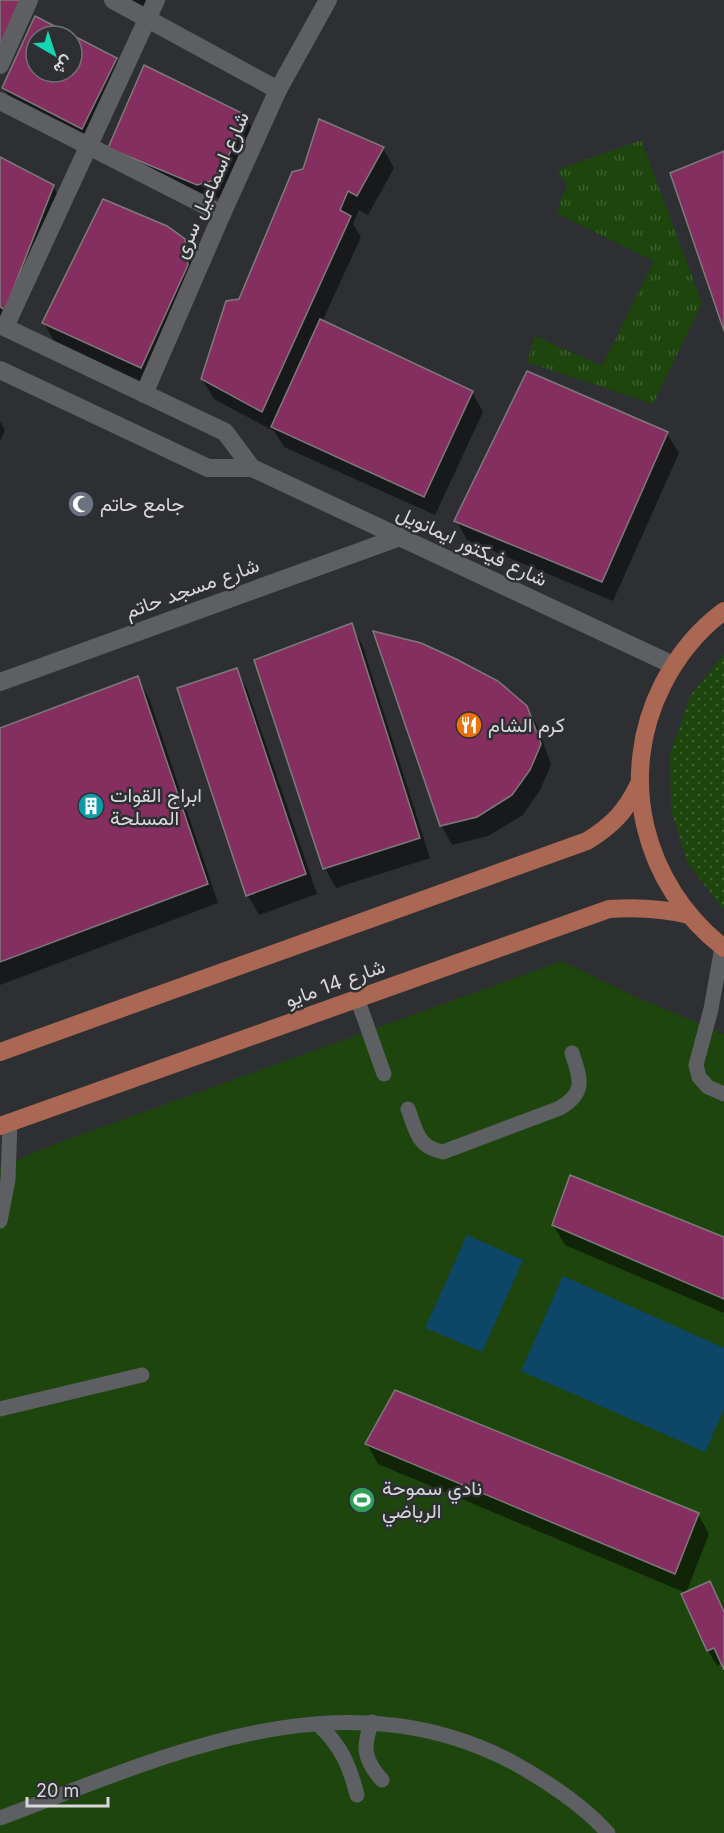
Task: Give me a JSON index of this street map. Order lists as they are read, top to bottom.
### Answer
{
  "streets": {
    "main road": ["شارع 14 مايو"],
    "street": ["شارع اسماعيل سرى", "شارع فيكتور ايمانويل", "شارع مسجد حاتم"]
  },
  "crossings": [
    ["شارع اسماعيل سرى", "شارع فيكتور ايمانويل"],
    ["شارع فيكتور ايمانويل", "شارع مسجد حاتم"]
  ],
  "places": {
    "mosque": ["جامع حاتم"],
    "restaurant": ["كرم الشام"],
    "building": ["ابراج القوات المسلحة"],
    "sports": ["نادي سموحة الرياضي"]
  },
  "scale_bar": "20 m",
  "north": "bottom right"
}
